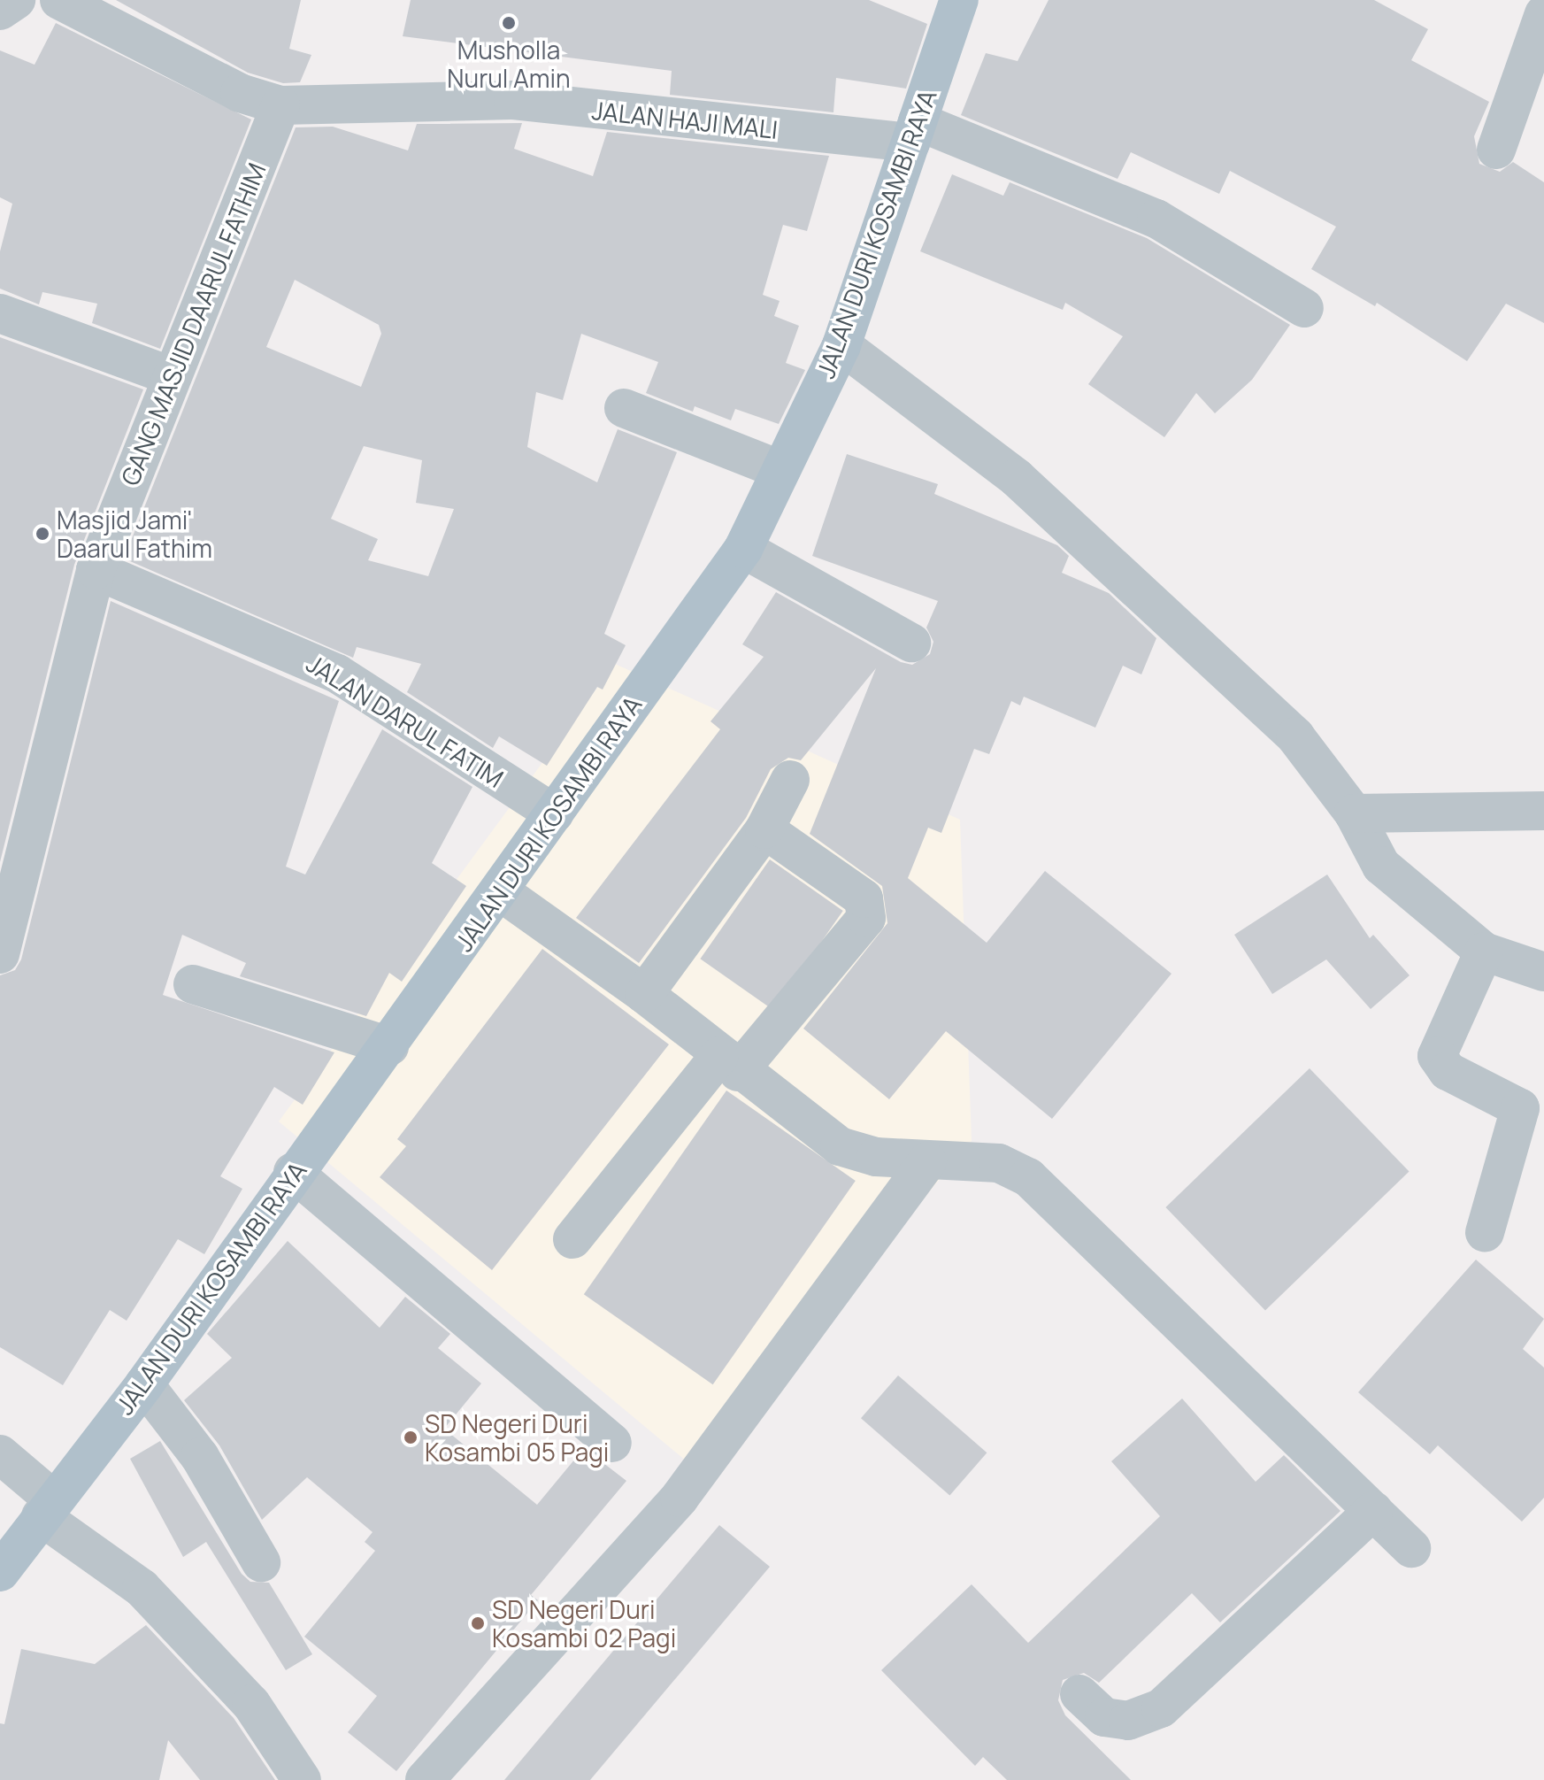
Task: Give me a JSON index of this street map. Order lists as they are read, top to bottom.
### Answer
{
  "streets": {
    "main road": ["JALAN DURI KOSAMBI RAYA"],
    "street": ["JALAN HAJI MALI", "GANG MASJID DAARUL FATHIM", "JALAN DARUL FATIM"]
  },
  "crossings": [
    ["JALAN HAJI MALI", "JALAN DURI KOSAMBI RAYA"],
    ["JALAN HAJI MALI", "GANG MASJID DAARUL FATHIM"],
    ["JALAN DURI KOSAMBI RAYA", "JALAN DARUL FATIM"],
    ["GANG MASJID DAARUL FATHIM", "JALAN DARUL FATIM"]
  ],
  "places": [
    "Musholla Nurul Amin",
    "Masjid Jami' Daarul Fathim",
    "SD Negeri Duri Kosambi 05 Pagi",
    "SD Negeri Duri Kosambi 02 Pagi"
  ]
}
